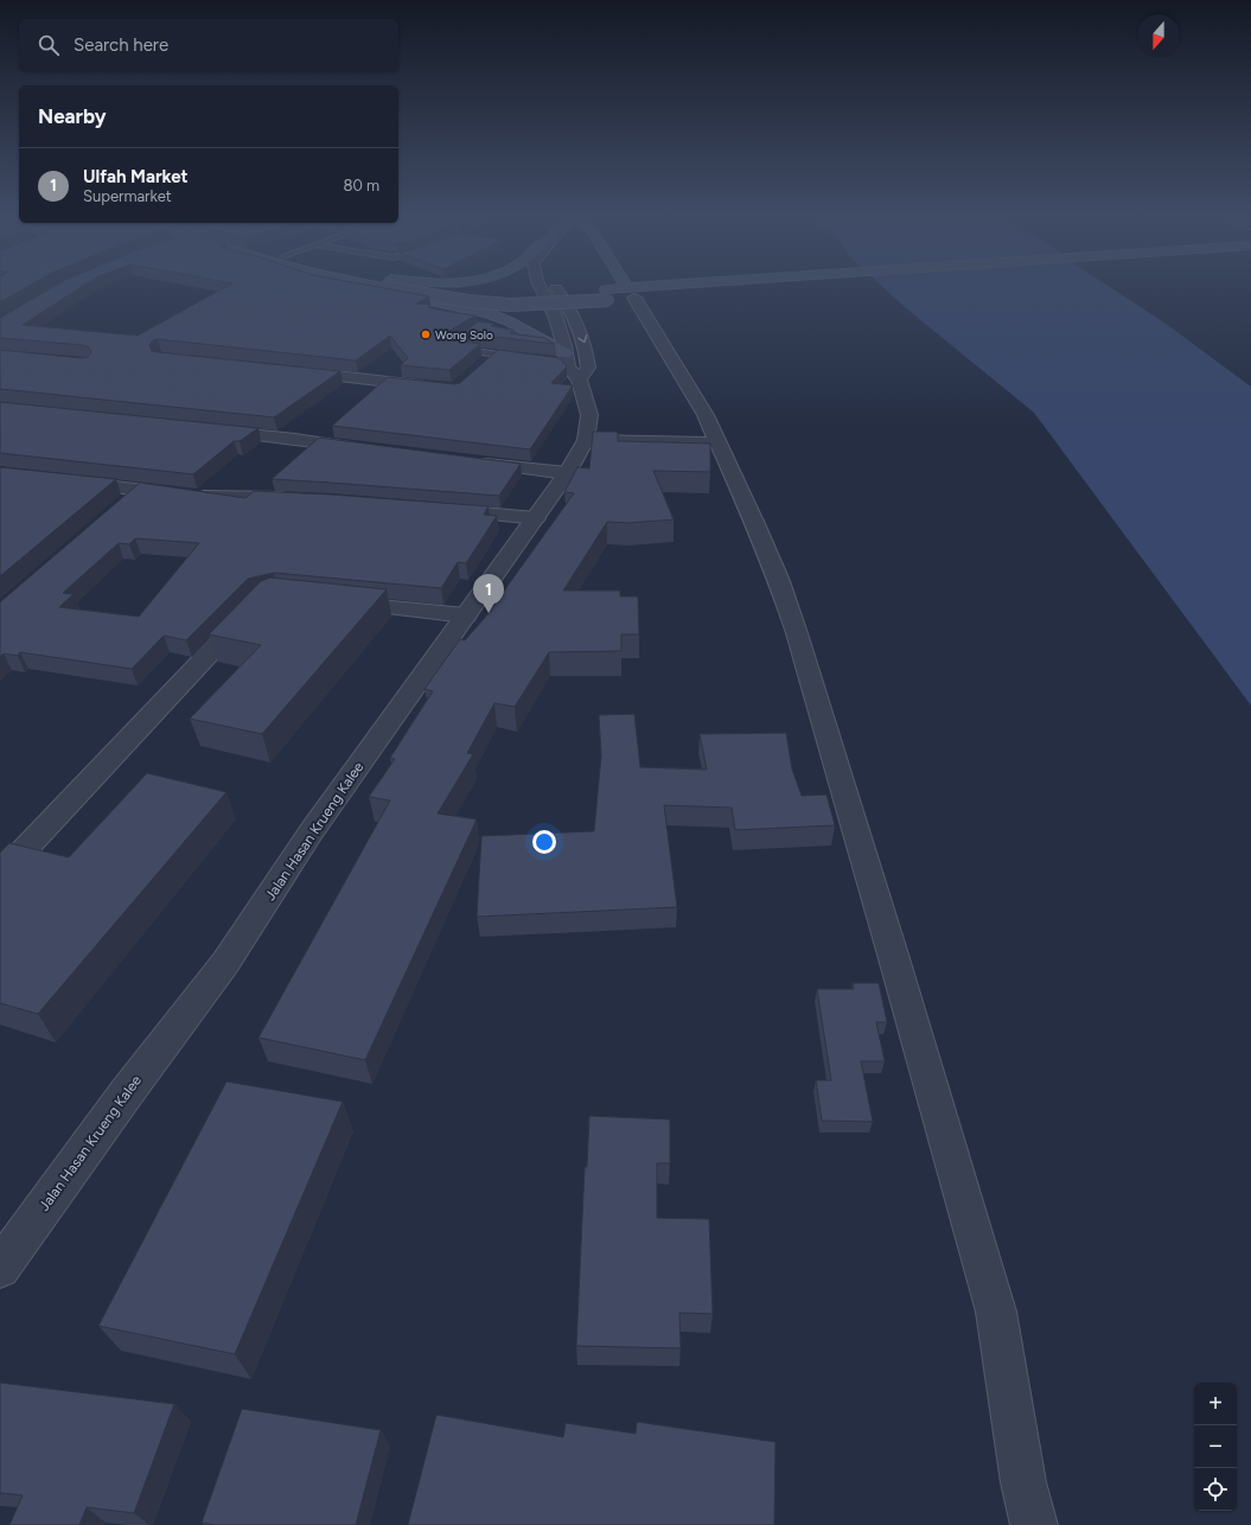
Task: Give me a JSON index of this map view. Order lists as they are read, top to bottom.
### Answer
{
  "streets": {
    "street": ["Jalan Hasan Krueng Kalee"]
  },
  "places": ["Wong Solo"],
  "north": "bottom",
  "page": {
    "search": "Search here",
    "heading": "Nearby",
    "list": [
      {
        "mark": "1",
        "name": "Ulfah Market",
        "note": "Supermarket",
        "value": "80 m"
      }
    ],
    "pins": "1",
    "map_buttons": ["+", "−"]
  }
}
